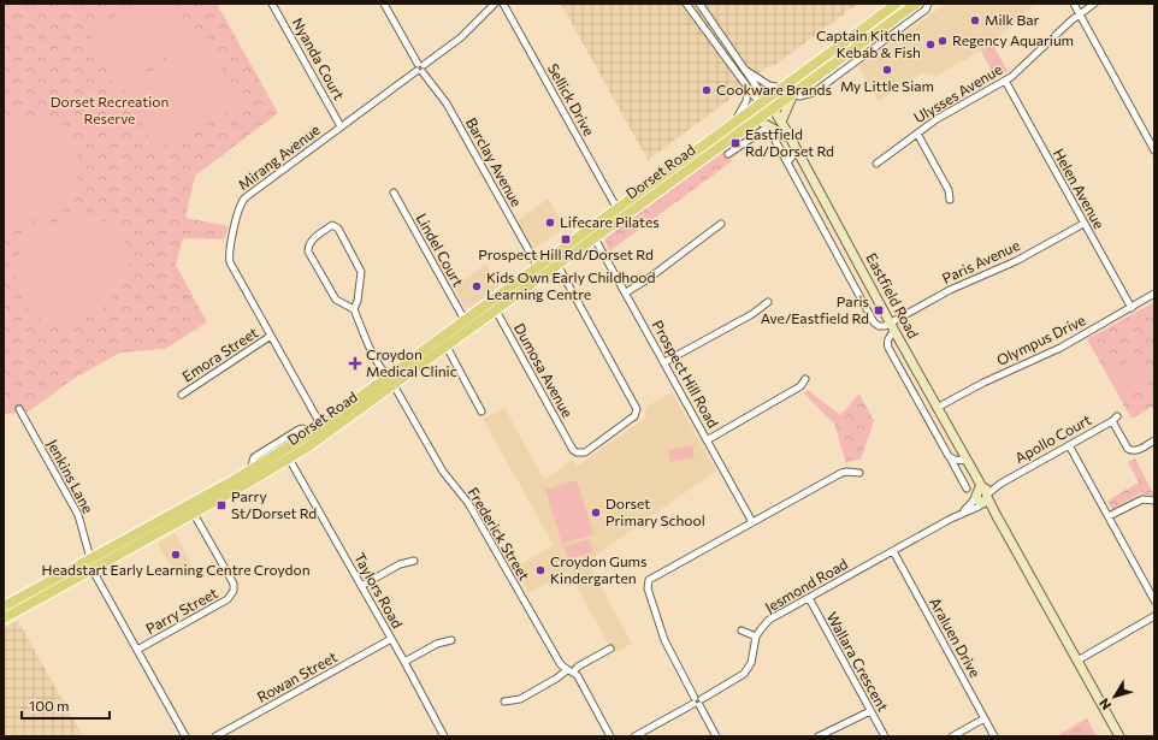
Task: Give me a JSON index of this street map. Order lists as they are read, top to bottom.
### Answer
{
  "streets": {
    "main road": ["Dorset Road", "Eastfield Road"],
    "street": [
      "Nyanda Court",
      "Ulysses Avenue",
      "Sellick Drive",
      "Mirang Avenue",
      "Barclay Avenue",
      "Helen Avenue",
      "Lindel Court",
      "Paris Avenue",
      "Olympus Drive",
      "Emora Street",
      "Dumosa Avenue",
      "Prospect Hill Road",
      "Apollo Court",
      "Jenkins Lane",
      "Frederick Street",
      "Jesmond Road",
      "Taylors Road",
      "Parry Street",
      "Araluen Drive",
      "Wallara Crescent",
      "Rowan Street"
    ]
  },
  "crossings": [
    ["Nyanda Court", "Mirang Avenue"],
    ["Ulysses Avenue", "Helen Avenue"],
    ["Sellick Drive", "Dorset Road"],
    ["Mirang Avenue", "Barclay Avenue"],
    ["Mirang Avenue", "Dorset Road"],
    ["Mirang Avenue", "Emora Street"],
    ["Barclay Avenue", "Dorset Road"],
    ["Dorset Road", "Lindel Court"],
    ["Dorset Road", "Eastfield Road"],
    ["Dorset Road", "Dumosa Avenue"],
    ["Dorset Road", "Prospect Hill Road"],
    ["Dorset Road", "Jenkins Lane"],
    ["Dorset Road", "Frederick Street"],
    ["Dorset Road", "Taylors Road"],
    ["Dorset Road", "Parry Street"],
    ["Helen Avenue", "Paris Avenue"],
    ["Helen Avenue", "Olympus Drive"],
    ["Paris Avenue", "Eastfield Road"],
    ["Eastfield Road", "Olympus Drive"],
    ["Eastfield Road", "Apollo Court"],
    ["Eastfield Road", "Jesmond Road"],
    ["Apollo Court", "Jesmond Road"],
    ["Jesmond Road", "Araluen Drive"],
    ["Jesmond Road", "Wallara Crescent"],
    ["Taylors Road", "Rowan Street"]
  ],
  "parks": ["Dorset Recreation Reserve"],
  "places": {
    "other": [
      "Milk Bar",
      "Regency Aquarium",
      "Captain Kitchen Kebab & Fish",
      "My Little Siam",
      "Cookware Brands",
      "Lifecare Pilates",
      "Kids Own Early Childhood Learning Centre",
      "Dorset Primary School",
      "Headstart Early Learning Centre Croydon",
      "Croydon Gums Kindergarten"
    ],
    "transit": [
      "Eastfield Rd/Dorset Rd",
      "Prospect Hill Rd/Dorset Rd",
      "Paris Ave/Eastfield Rd",
      "Parry St/Dorset Rd"
    ],
    "health": ["Croydon Medical Clinic"]
  },
  "scale_bar": "100 m",
  "north": "bottom left"
}
